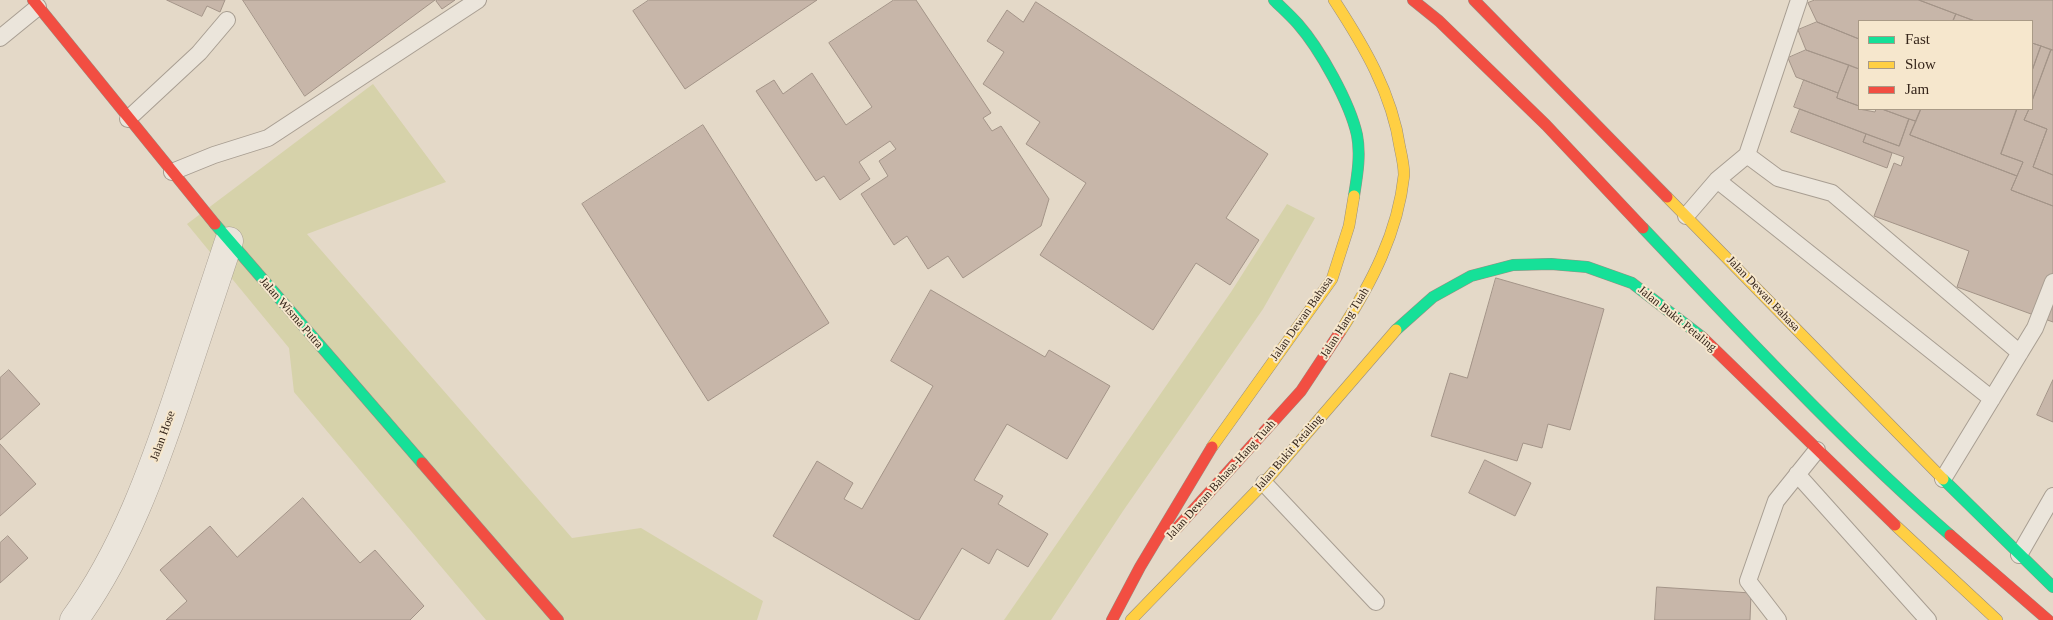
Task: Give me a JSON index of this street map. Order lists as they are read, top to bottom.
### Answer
{
  "streets": {
    "main road": [
      "Jalan Dewan Bahasa",
      "Jalan Wisma Putra",
      "Jalan Bukit Petaling",
      "Jalan Hang Tuah",
      "Jalan Dewan Bahasa-Hang Tuah"
    ],
    "street": ["Jalan Hose"]
  },
  "crossings": [
    ["Jalan Dewan Bahasa", "Jalan Dewan Bahasa-Hang Tuah"],
    ["Jalan Wisma Putra", "Jalan Hose"],
    ["Jalan Hang Tuah", "Jalan Dewan Bahasa-Hang Tuah"]
  ],
  "legend": ["Fast", "Slow", "Jam"]
}
